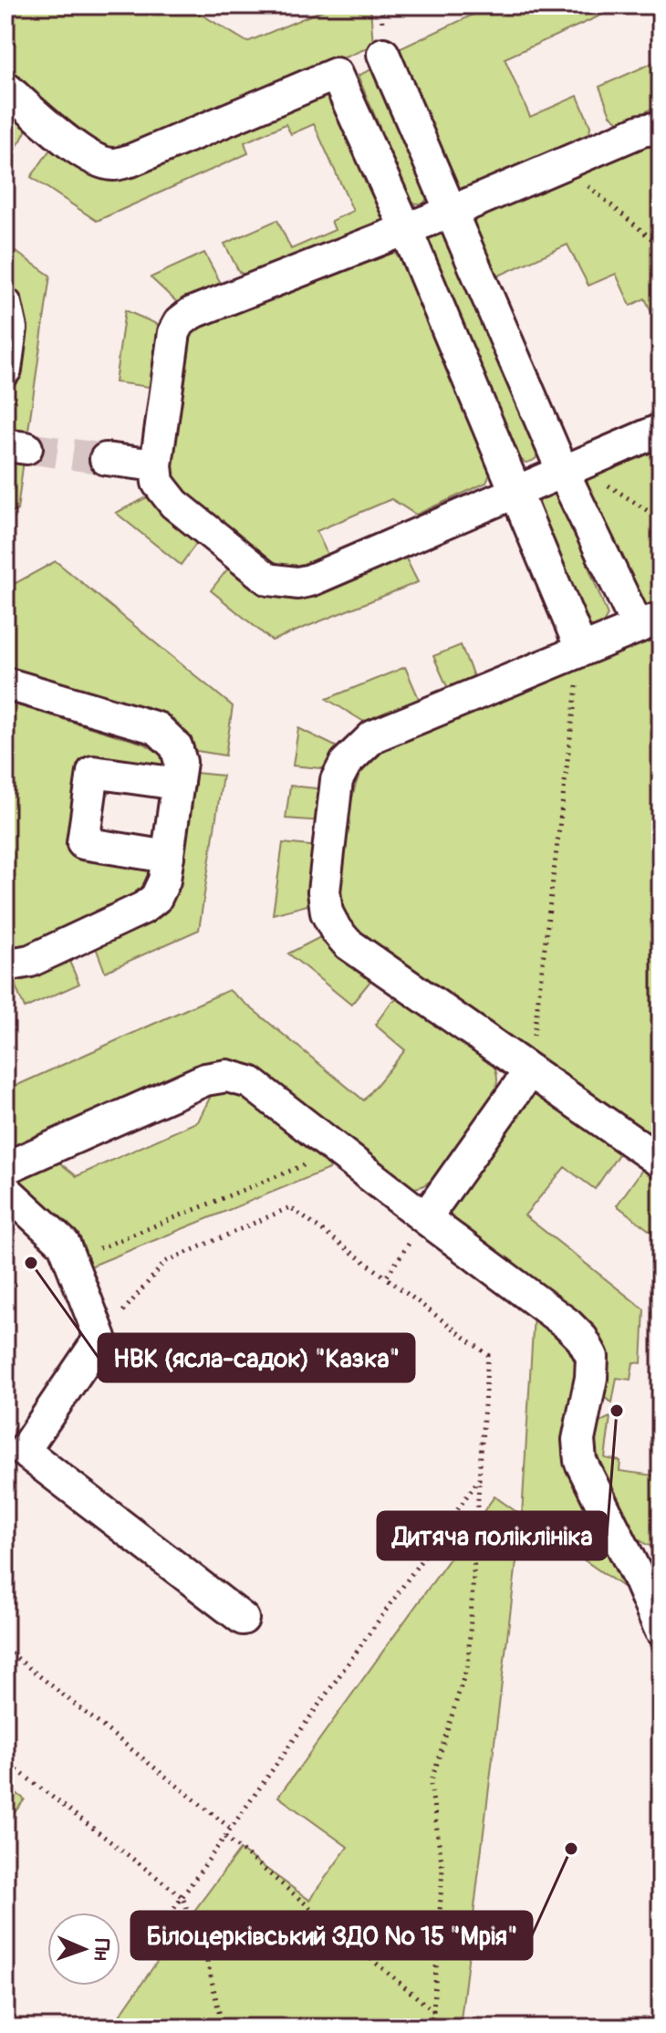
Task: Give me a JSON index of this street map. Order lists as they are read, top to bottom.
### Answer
{
  "places": ["НВК (ясла-садок) \"Казка\"", "Дитяча поліклініка", "Білоцерківський ЗДО № 15 \"Мрія\""],
  "north": "right"
}
